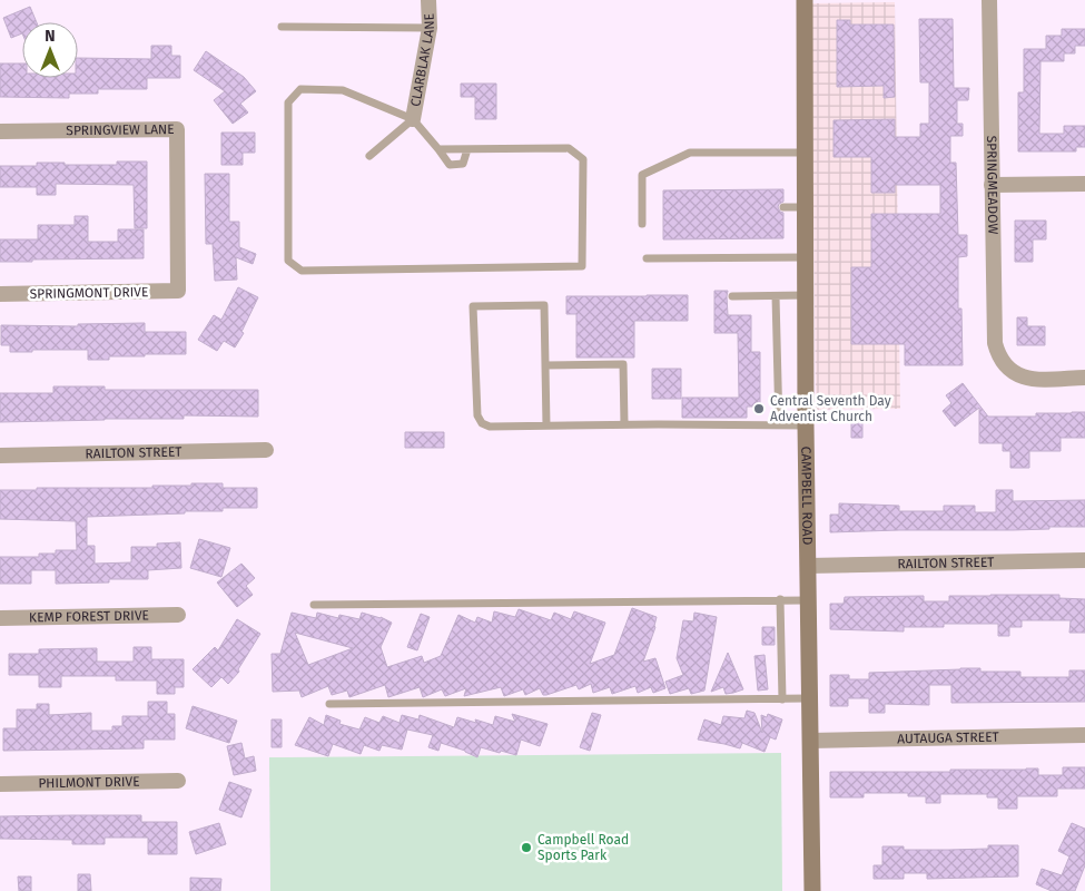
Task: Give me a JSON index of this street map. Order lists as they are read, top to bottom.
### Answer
{
  "streets": {
    "street": [
      "CLARBLAK LANE",
      "SPRINGVIEW LANE",
      "SPRINGMEADOW",
      "SPRINGMONT DRIVE",
      "RAILTON STREET",
      "CAMPBELL ROAD",
      "KEMP FOREST DRIVE",
      "AUTAUGA STREET",
      "PHILMONT DRIVE"
    ]
  },
  "crossings": [
    ["SPRINGVIEW LANE", "SPRINGMONT DRIVE"],
    ["RAILTON STREET", "CAMPBELL ROAD"],
    ["CAMPBELL ROAD", "AUTAUGA STREET"]
  ],
  "places": ["Central Seventh Day Adventist Church", "Campbell Road Sports Park"],
  "north": "top"
}
